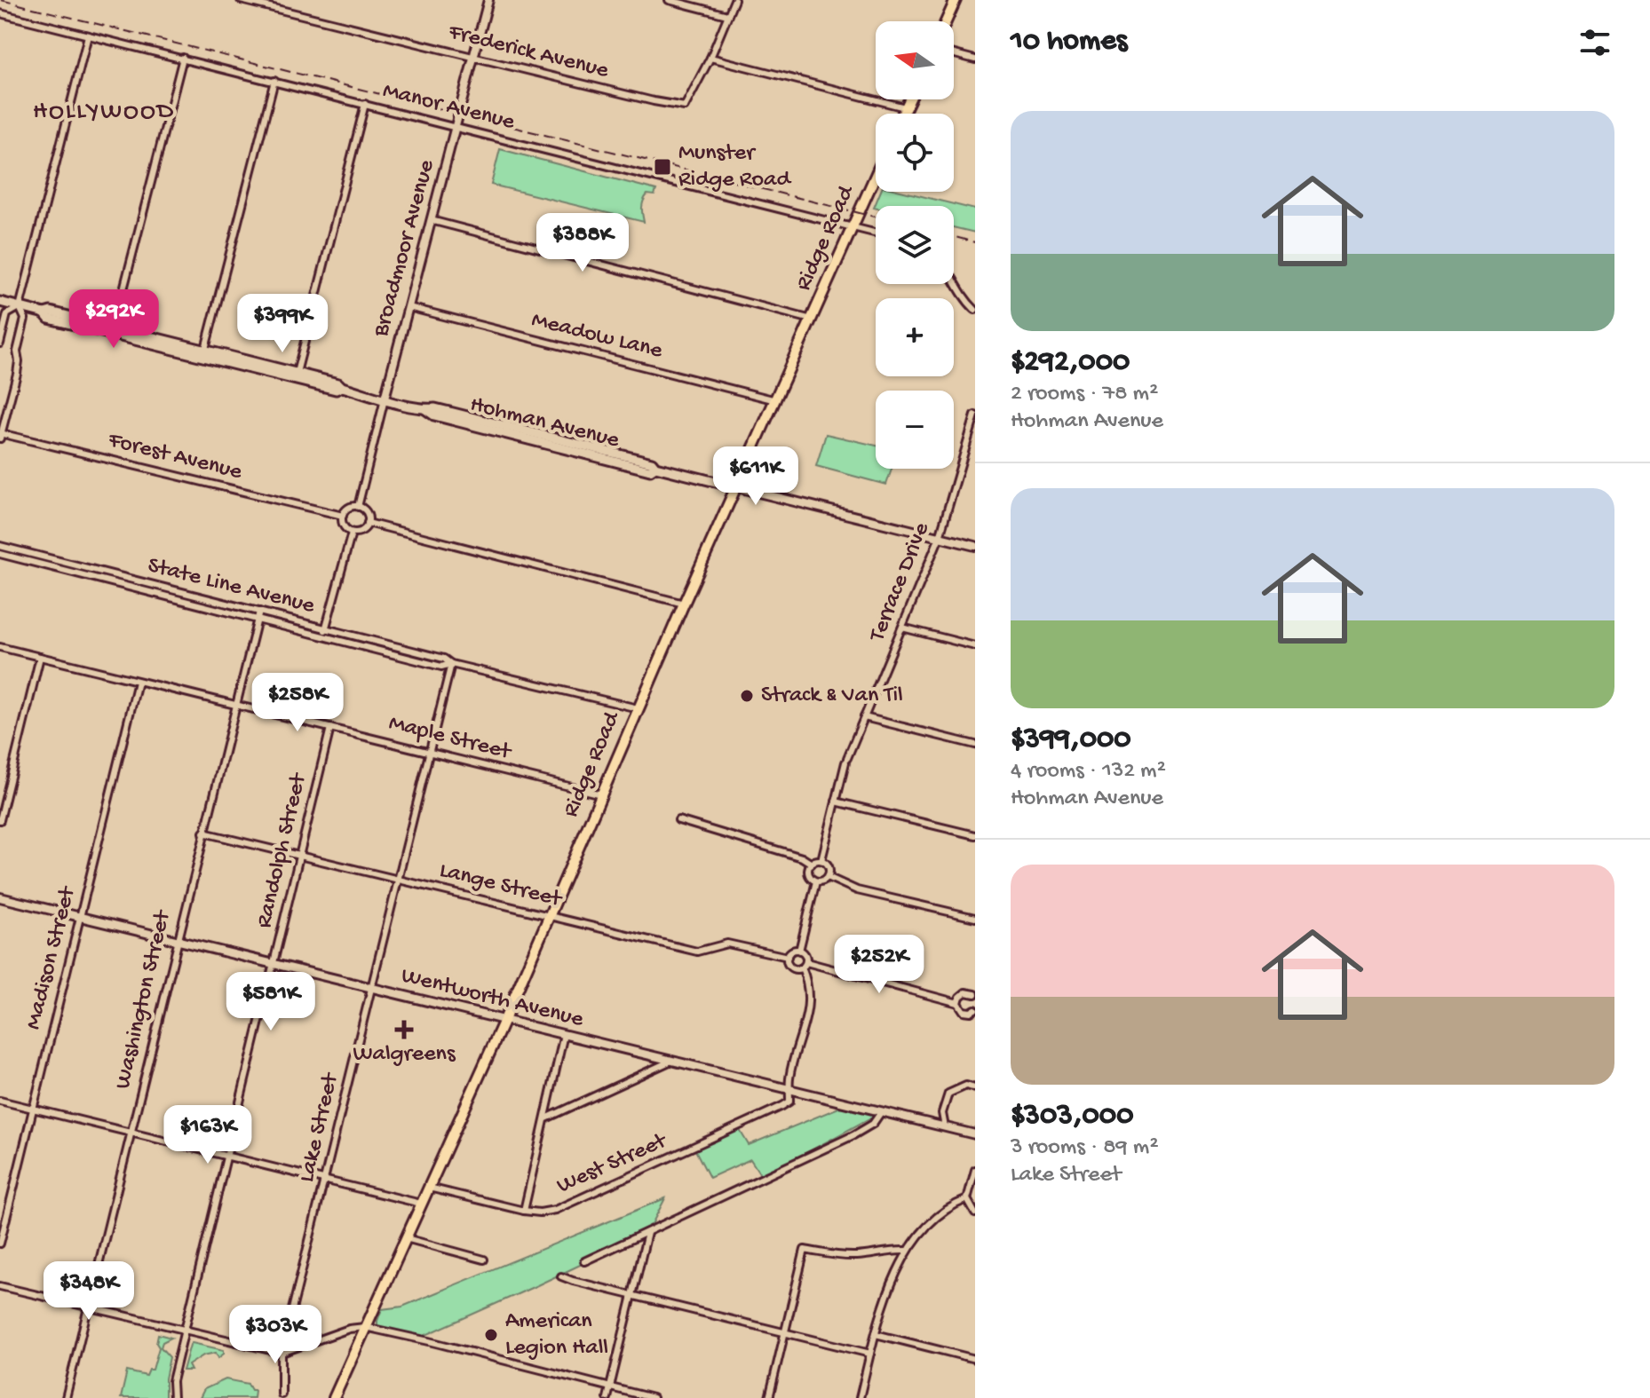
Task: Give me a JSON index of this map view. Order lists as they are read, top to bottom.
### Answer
{
  "streets": {
    "main road": ["Ridge Road", "Hohman Avenue"],
    "street": [
      "Frederick Avenue",
      "Manor Avenue",
      "Broadmoor Avenue",
      "Meadow Lane",
      "Forest Avenue",
      "Terrace Drive",
      "State Line Avenue",
      "Maple Street",
      "Randolph Street",
      "Lange Street",
      "Madison Street",
      "Wentworth Avenue",
      "Washington Street",
      "Lake Street",
      "West Street"
    ]
  },
  "crossings": [
    ["Frederick Avenue", "Broadmoor Avenue"],
    ["Manor Avenue", "Ridge Road"],
    ["Manor Avenue", "Broadmoor Avenue"],
    ["Ridge Road", "Meadow Lane"],
    ["Ridge Road", "Hohman Avenue"],
    ["Ridge Road", "State Line Avenue"],
    ["Ridge Road", "Maple Street"],
    ["Ridge Road", "Lange Street"],
    ["Ridge Road", "Wentworth Avenue"],
    ["Ridge Road", "West Street"],
    ["Broadmoor Avenue", "Meadow Lane"],
    ["Broadmoor Avenue", "Hohman Avenue"],
    ["Broadmoor Avenue", "Forest Avenue"],
    ["Hohman Avenue", "Terrace Drive"],
    ["State Line Avenue", "Washington Street"],
    ["State Line Avenue", "Lake Street"],
    ["Maple Street", "Randolph Street"],
    ["Maple Street", "Madison Street"],
    ["Maple Street", "Washington Street"],
    ["Maple Street", "Lake Street"],
    ["Randolph Street", "Lange Street"],
    ["Randolph Street", "Wentworth Avenue"],
    ["Lange Street", "Washington Street"],
    ["Lange Street", "Lake Street"],
    ["Madison Street", "Wentworth Avenue"],
    ["Wentworth Avenue", "Washington Street"],
    ["Wentworth Avenue", "Lake Street"],
    ["Wentworth Avenue", "West Street"]
  ],
  "districts": ["HOLLYWOOD"],
  "places": {
    "transit": ["Munster Ridge Road"],
    "other": ["Strack & Van Til", "American Legion Hall"],
    "health": ["Walgreens"]
  },
  "north": "left",
  "page": {
    "heading": "10 homes",
    "map_buttons": ["+", "−"],
    "list": [
      {
        "name": "$292,000",
        "note": "2 rooms · 78 m² · Hohman Avenue"
      },
      {
        "name": "$399,000",
        "note": "4 rooms · 132 m² · Hohman Avenue"
      },
      {
        "name": "$303,000",
        "note": "3 rooms · 89 m² · Lake Street"
      }
    ],
    "price": [
      "$388K",
      "$292K",
      "$399K",
      "$611K",
      "$258K",
      "$252K",
      "$581K",
      "$163K",
      "$348K",
      "$303K"
    ]
  }
}
